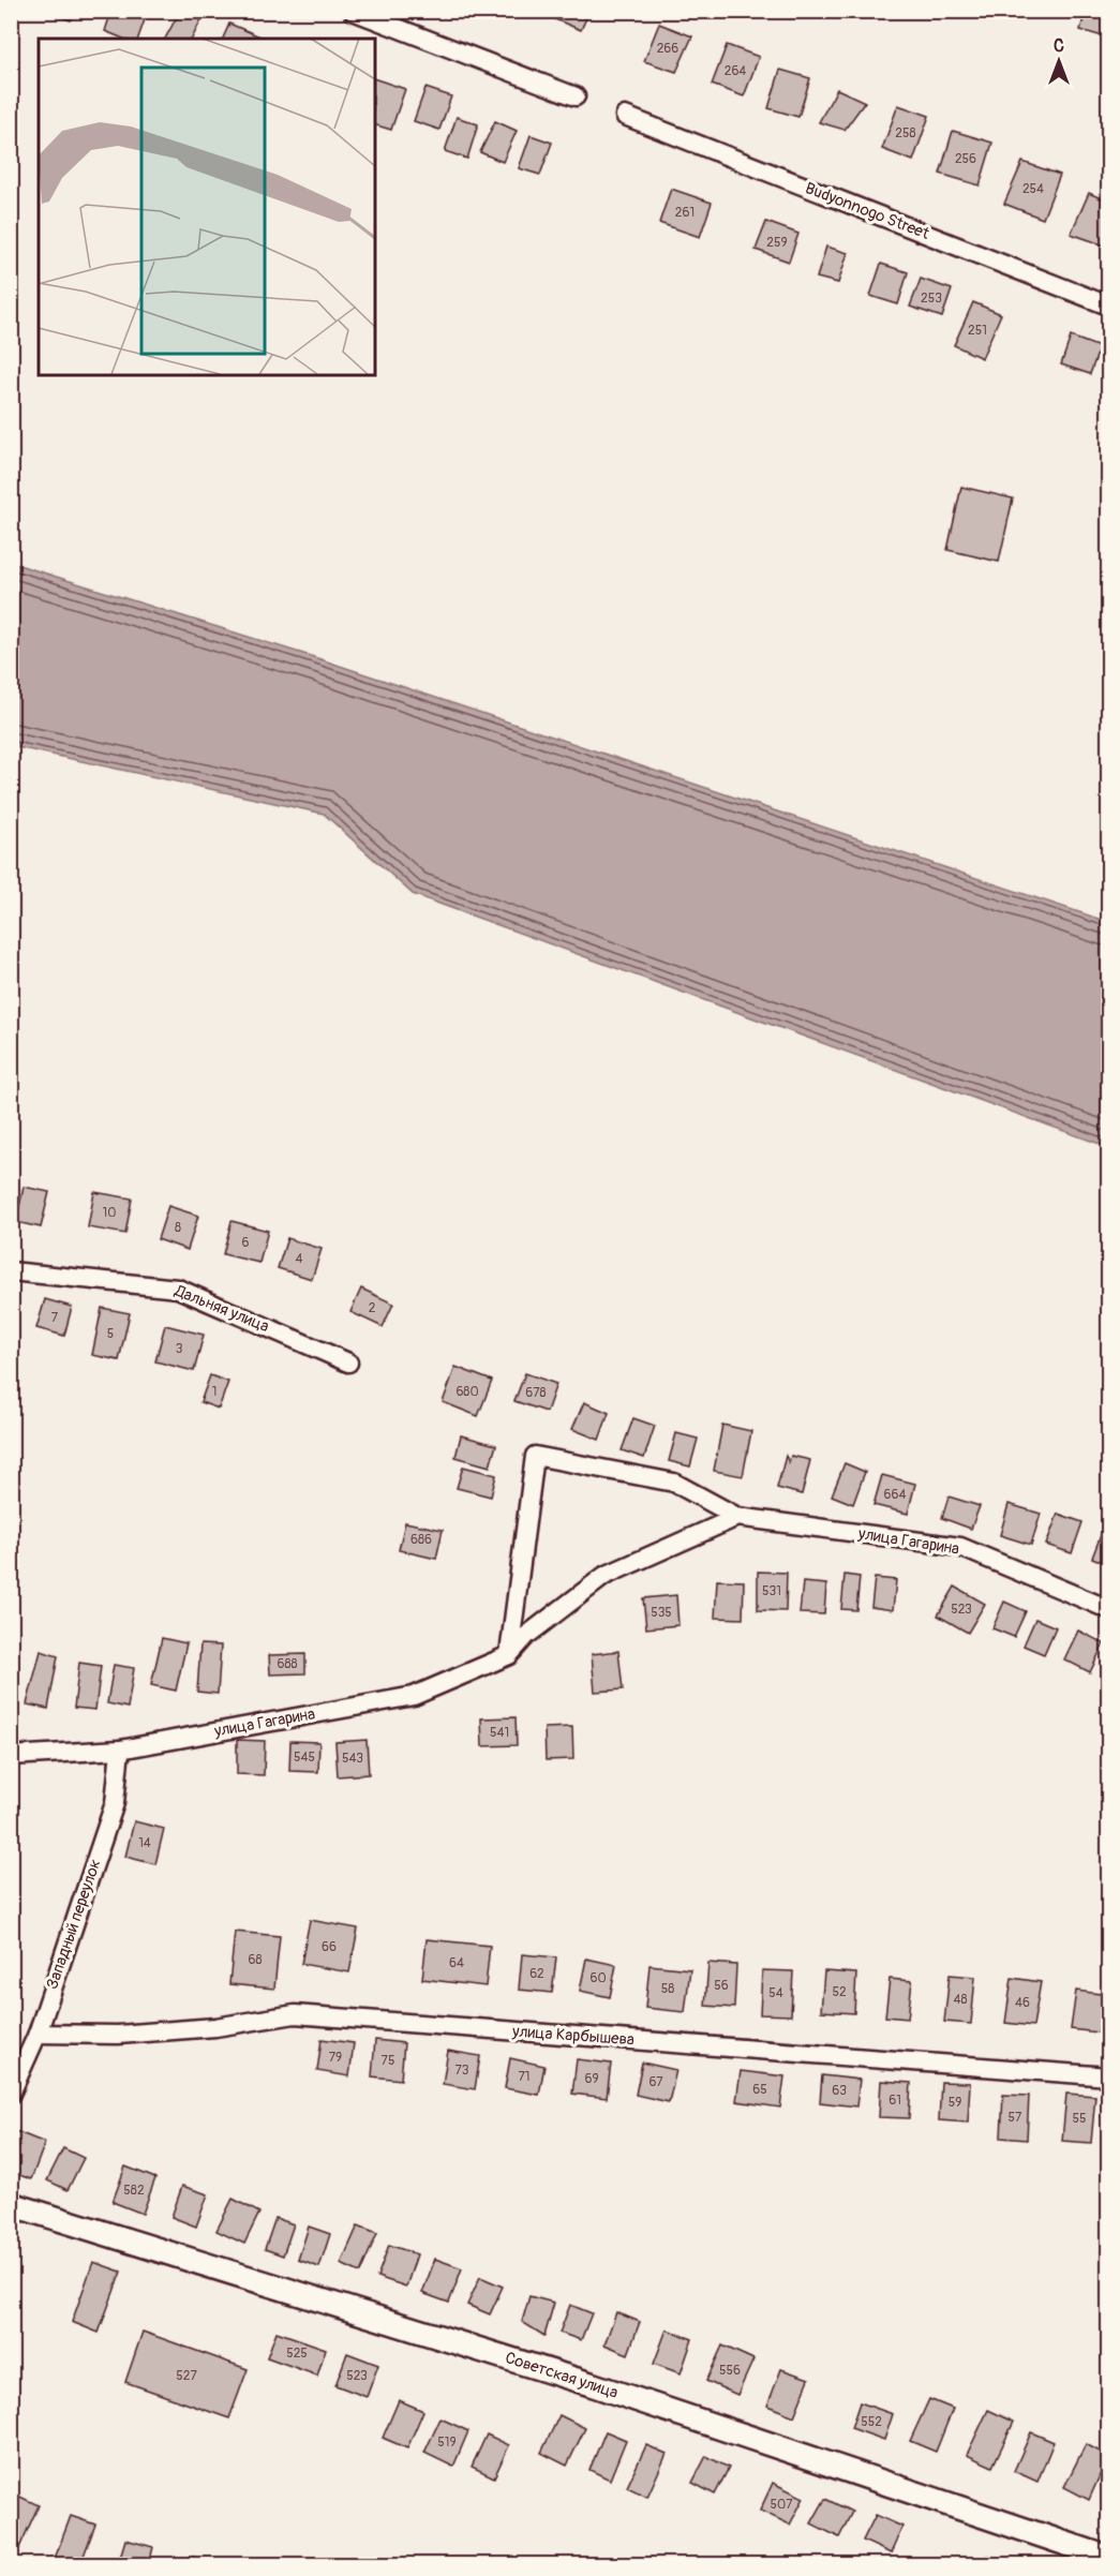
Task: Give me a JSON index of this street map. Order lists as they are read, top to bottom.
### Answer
{
  "streets": {
    "street": [
      "Budyonnogo Street",
      "Дальняя улица",
      "улица Гагарина",
      "Западный переулок",
      "улица Карбышева",
      "Советская улица"
    ]
  },
  "crossings": [
    ["улица Гагарина", "Западный переулок"],
    ["Западный переулок", "улица Карбышева"]
  ],
  "house_numbers": [
    "266",
    "264",
    "258",
    "256",
    "254",
    "261",
    "259",
    "253",
    "251",
    "10",
    "8",
    "6",
    "4",
    "2",
    "7",
    "5",
    "3",
    "1",
    "680",
    "678",
    "664",
    "686",
    "531",
    "523",
    "535",
    "688",
    "541",
    "545",
    "543",
    "14",
    "66",
    "68",
    "64",
    "62",
    "60",
    "56",
    "58",
    "52",
    "54",
    "48",
    "46",
    "79",
    "75",
    "73",
    "71",
    "69",
    "67",
    "65",
    "63",
    "61",
    "59",
    "57",
    "55",
    "582",
    "525",
    "556",
    "527",
    "523",
    "552",
    "519",
    "507"
  ],
  "north": "top"
}
